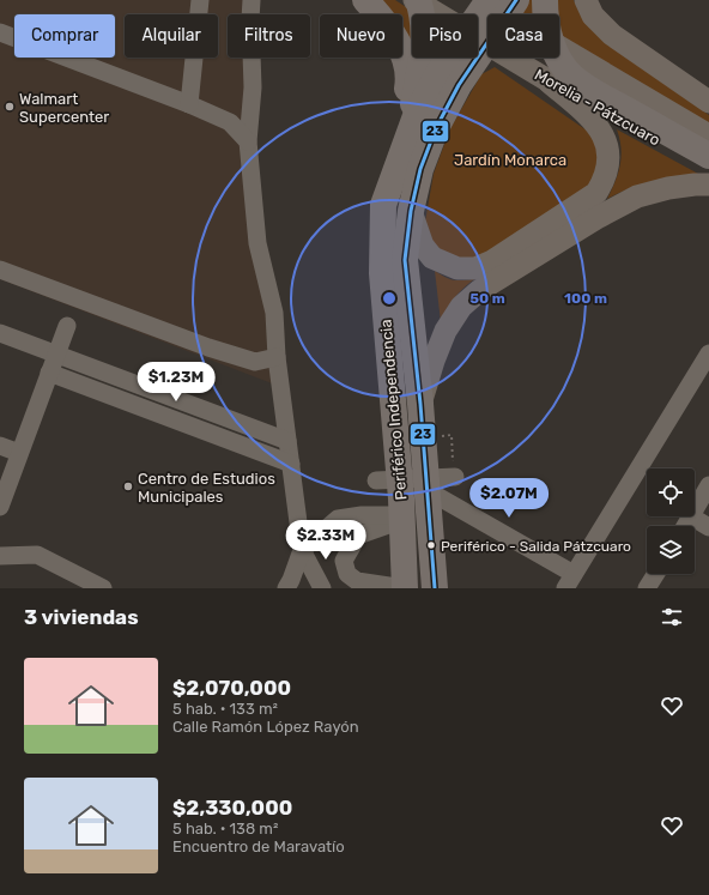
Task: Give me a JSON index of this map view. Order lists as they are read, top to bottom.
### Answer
{
  "streets": {
    "highway": ["Periférico Independencia"],
    "main road": ["Morelia - Pátzcuaro"]
  },
  "parks": ["Jardín Monarca"],
  "places": ["Walmart Supercenter", "Centro de Estudios Municipales", "Periférico - Salida Pátzcuaro"],
  "lines": ["transit line 23"],
  "page": {
    "chip": [
      "Comprar",
      "Alquilar",
      "Filtros",
      "Nuevo",
      "Piso",
      "Casa"
    ],
    "price": ["$1.23M", "$2.07M", "$2.33M"],
    "heading": "3 viviendas",
    "list": [
      {
        "name": "$2,070,000",
        "note": "5 hab. · 133 m² · Calle Ramón López Rayón"
      },
      {
        "name": "$2,330,000",
        "note": "5 hab. · 138 m² · Encuentro de Maravatío"
      }
    ]
  },
  "rings": ["50 m", "100 m"]
}
